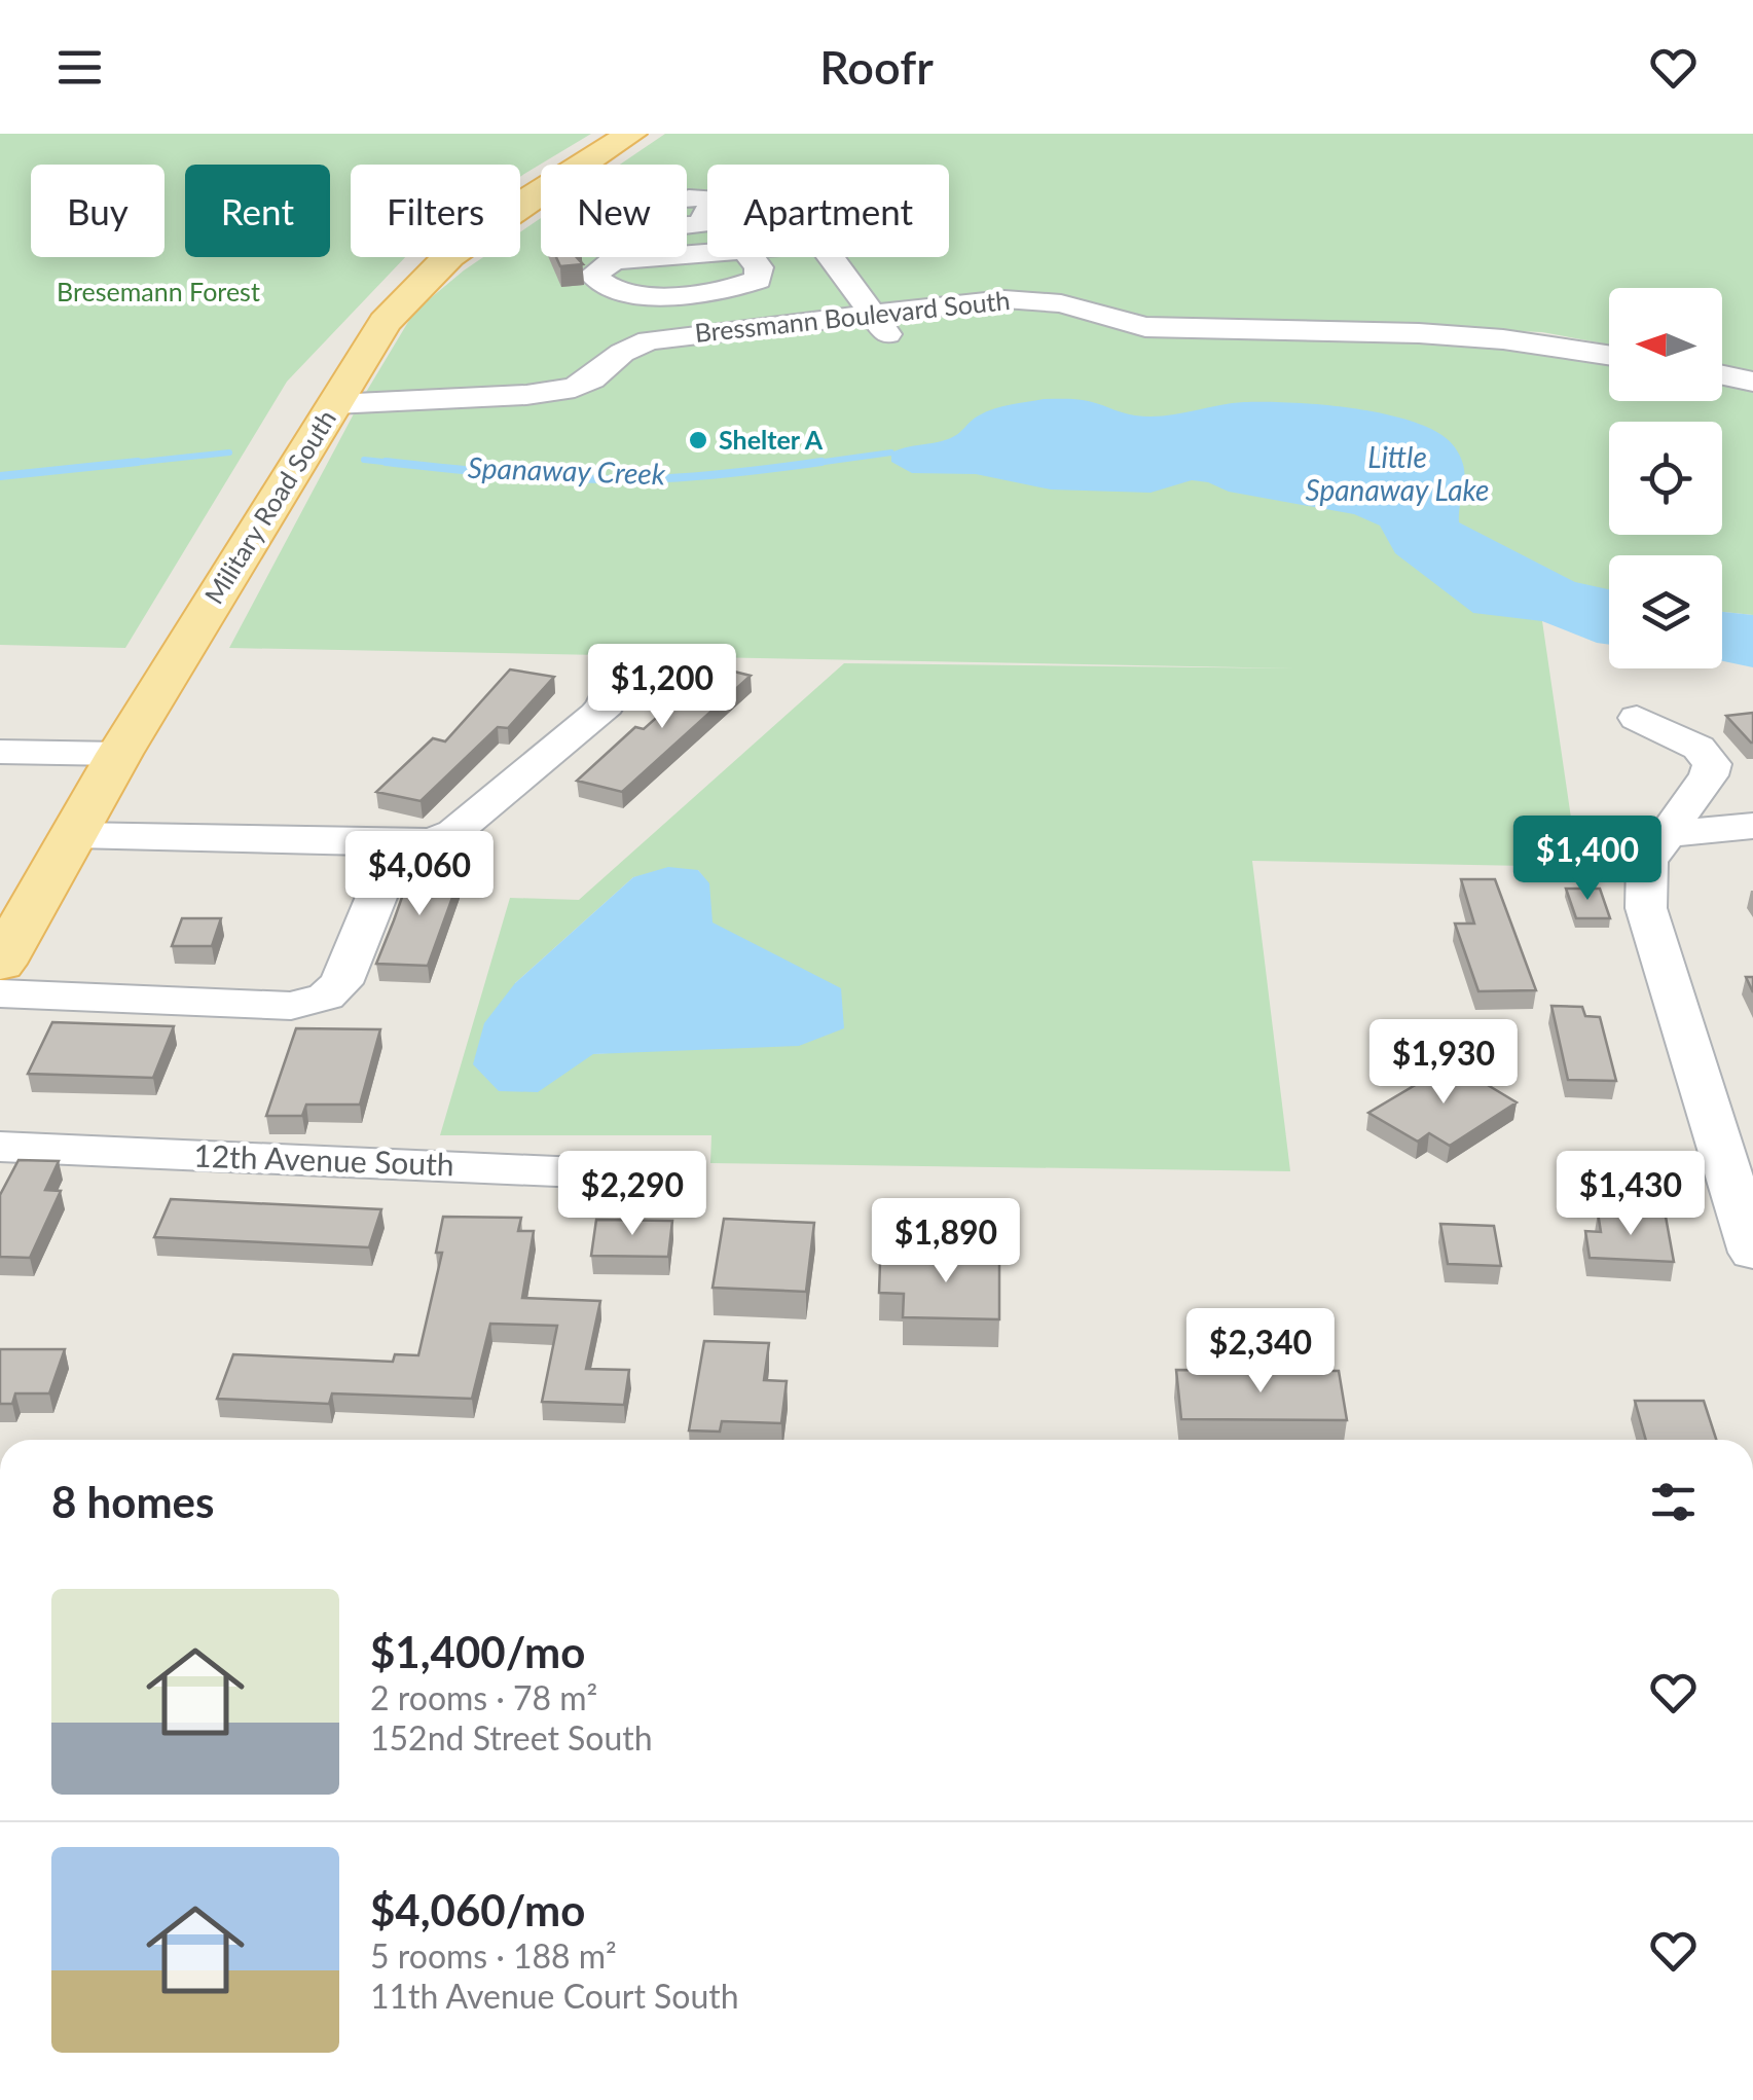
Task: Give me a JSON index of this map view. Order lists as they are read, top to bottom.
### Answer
{
  "streets": {
    "main road": ["Military Road South"],
    "street": ["Bressmann Boulevard South", "12th Avenue South"]
  },
  "crossings": [
    ["Bressmann Boulevard South", "Military Road South"]
  ],
  "water": ["Little Spanaway Lake", "Spanaway Creek"],
  "parks": ["Bresemann Forest"],
  "places": ["Shelter A"],
  "north": "left",
  "page": {
    "header": "Roofr",
    "chip": [
      "Buy",
      "Rent",
      "Filters",
      "New",
      "Apartment"
    ],
    "price": [
      "$1,200",
      "$1,400",
      "$4,060",
      "$1,930",
      "$2,290",
      "$1,430",
      "$1,890",
      "$2,340"
    ],
    "heading": "8 homes",
    "list": [
      {
        "name": "$1,400/mo",
        "note": "2 rooms · 78 m² · 152nd Street South"
      },
      {
        "name": "$4,060/mo",
        "note": "5 rooms · 188 m² · 11th Avenue Court South"
      }
    ]
  }
}
